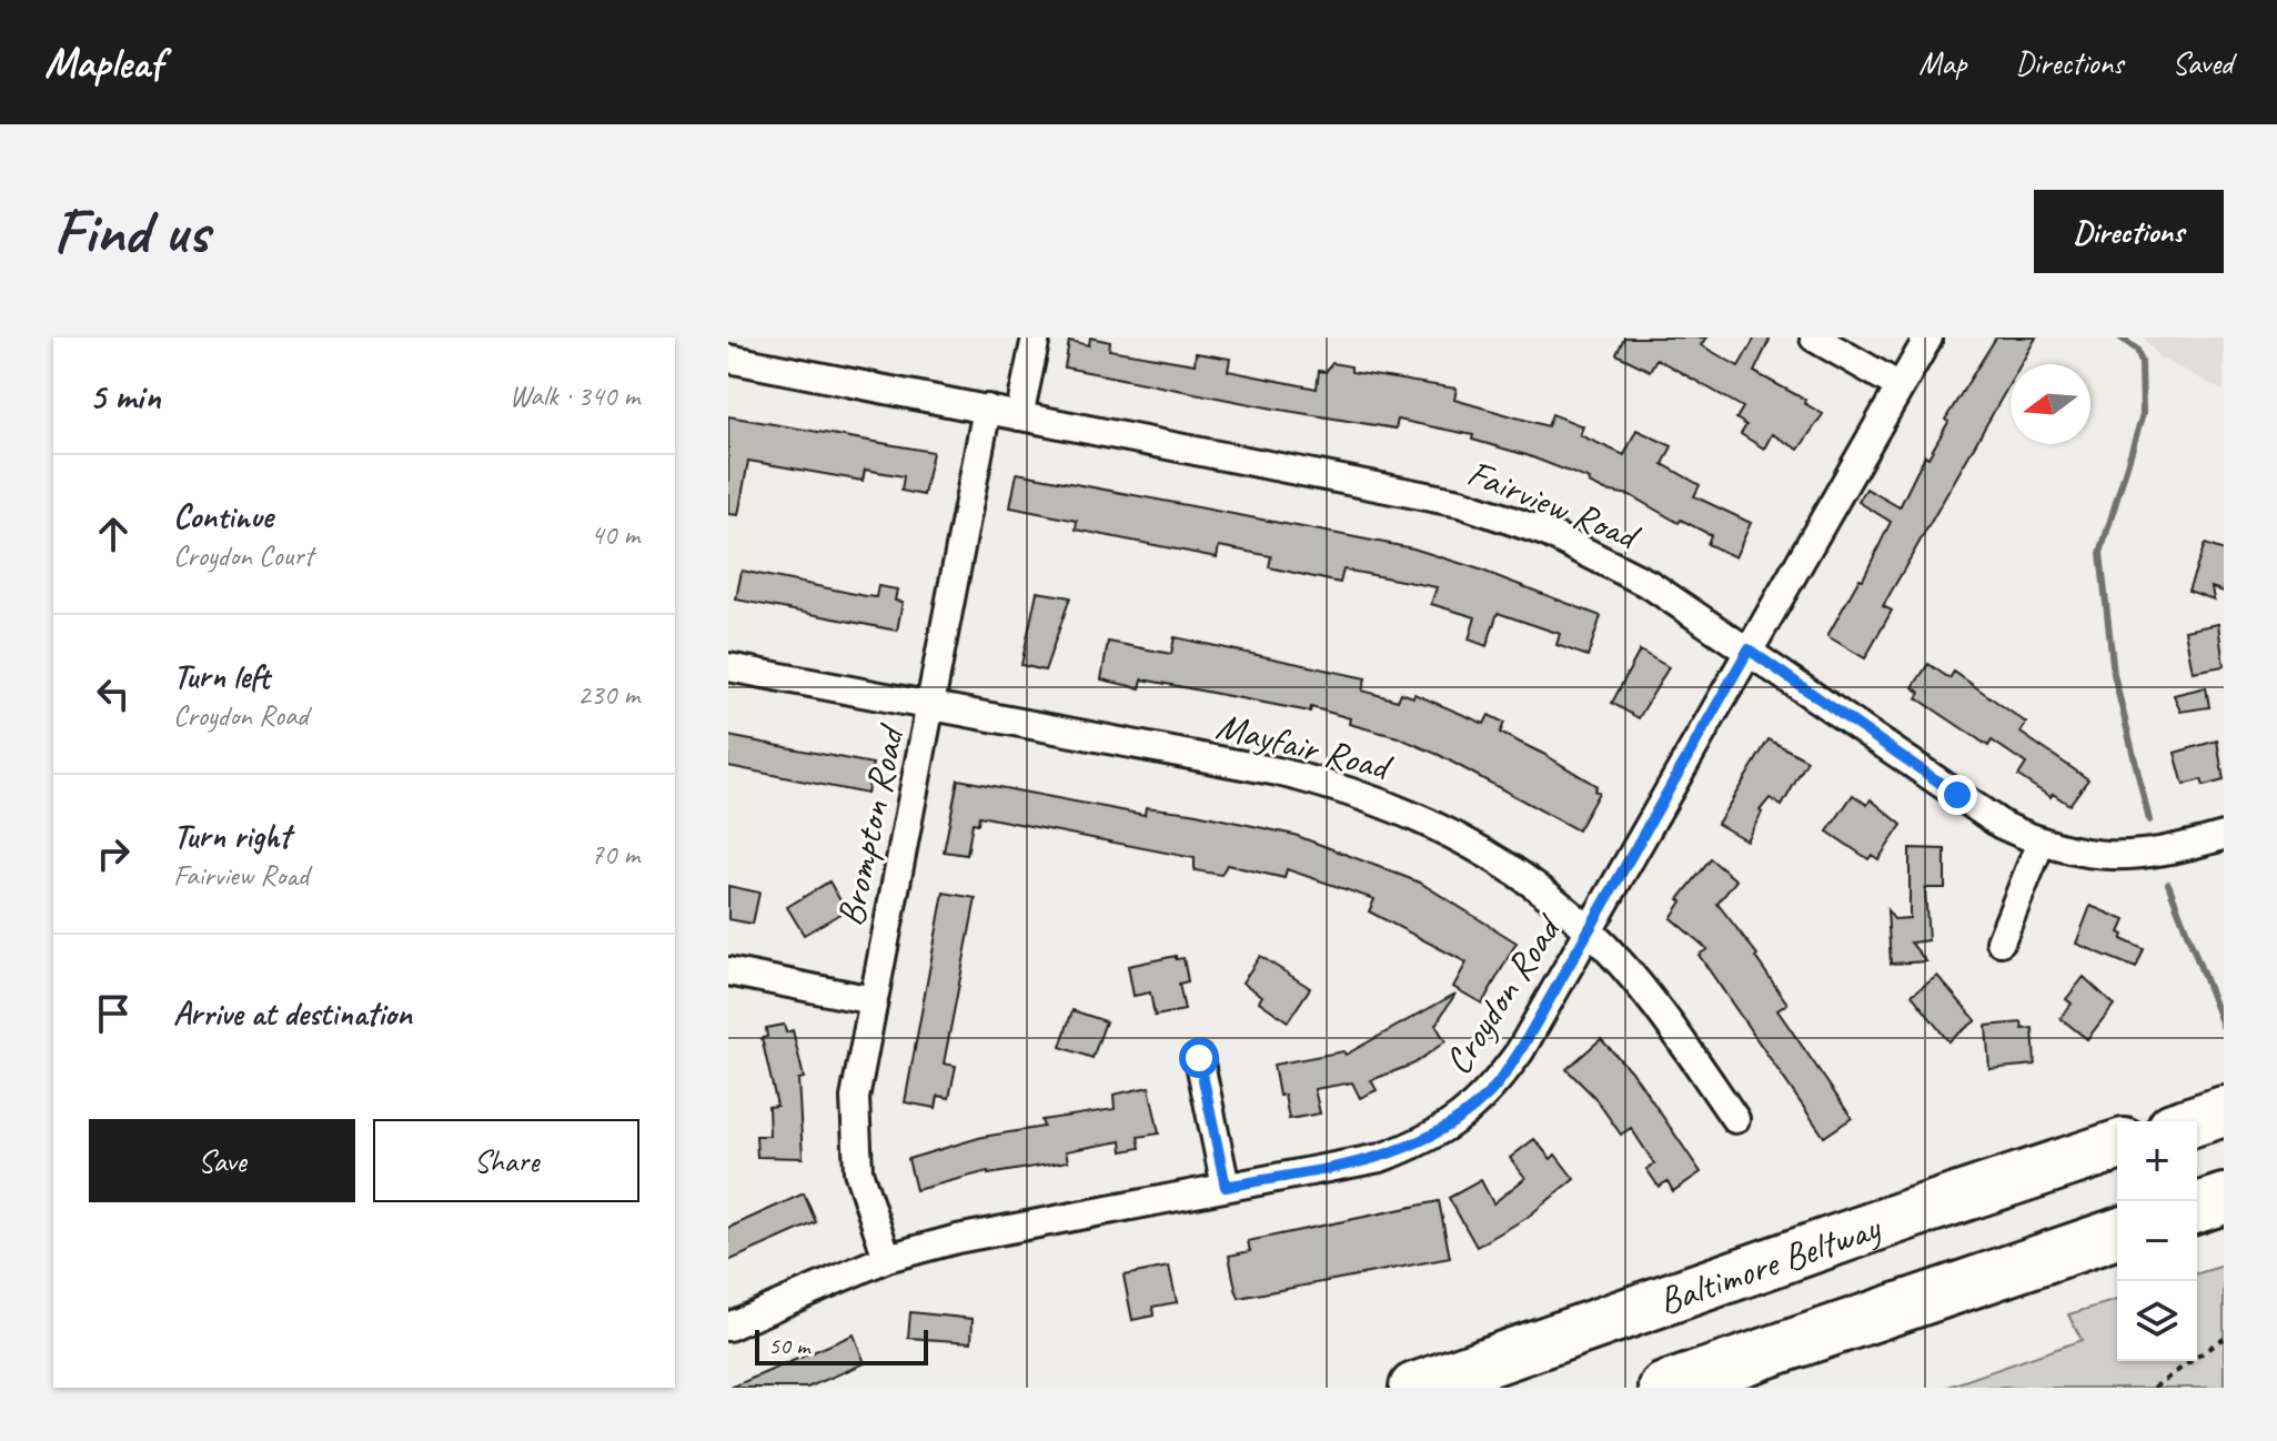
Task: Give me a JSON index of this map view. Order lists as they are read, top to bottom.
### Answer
{
  "streets": {
    "highway": ["Baltimore Beltway"],
    "street": [
      "Fairview Road",
      "Mayfair Road",
      "Brompton Road",
      "Croydon Road"
    ]
  },
  "crossings": [
    ["Fairview Road", "Brompton Road"],
    ["Fairview Road", "Croydon Road"],
    ["Mayfair Road", "Brompton Road"],
    ["Mayfair Road", "Croydon Road"],
    ["Brompton Road", "Croydon Road"]
  ],
  "scale_bar": "50 m",
  "north": "left",
  "page": {
    "header": "Mapleaf",
    "nav": ["Map", "Directions", "Saved"],
    "buttons": [
      "Directions",
      ["Save", "Share"]
    ],
    "title": "Find us",
    "heading": ["5 min", "Walk · 340 m"],
    "list": [
      ["Continue", "Croydon Court", "40 m"],
      ["Turn left", "Croydon Road", "230 m"],
      ["Turn right", "Fairview Road", "70 m"],
      "Arrive at destination"
    ],
    "map_buttons": ["+", "−"],
    "scale": "50 m"
  }
}
